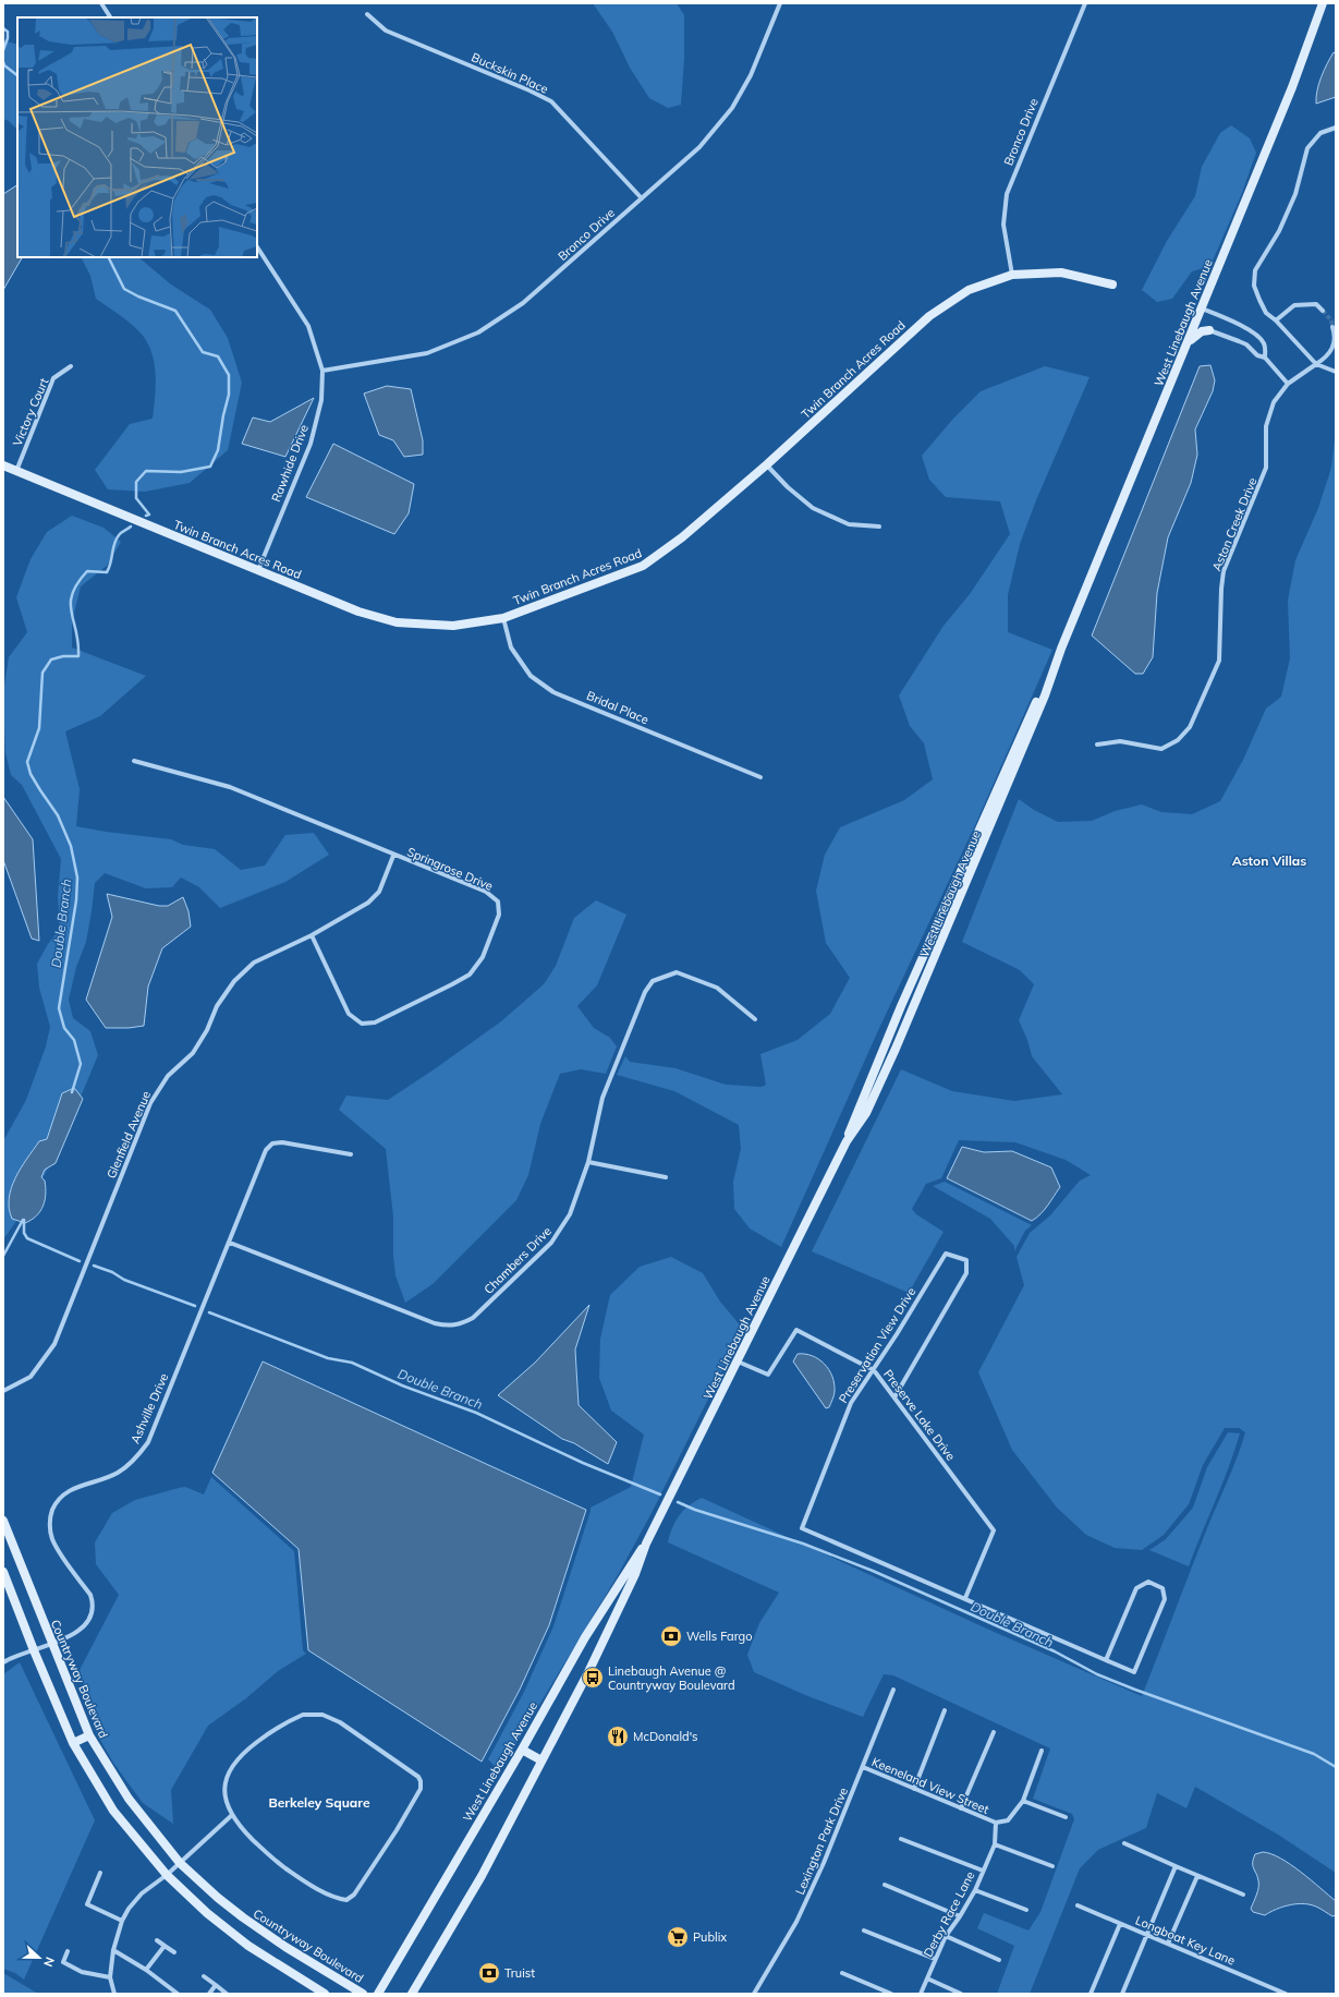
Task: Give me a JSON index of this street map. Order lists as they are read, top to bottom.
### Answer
{
  "streets": {
    "main road": ["West Linebaugh Avenue", "Twin Branch Acres Road", "Countryway Boulevard"],
    "street": [
      "Buckskin Place",
      "Bronco Drive",
      "Victory Court",
      "Rawhide Drive",
      "Aston Creek Drive",
      "Bridal Place",
      "Springrose Drive",
      "Glenfield Avenue",
      "Chambers Drive",
      "Preservation View Drive",
      "Ashville Drive",
      "Preserve Lake Drive",
      "Keeneland View Street",
      "Lexington Park Drive",
      "Derby Race Lane",
      "Longboat Key Lane"
    ]
  },
  "crossings": [
    ["Buckskin Place", "Bronco Drive"],
    ["Bronco Drive", "Twin Branch Acres Road"],
    ["Bronco Drive", "Rawhide Drive"],
    ["West Linebaugh Avenue", "Preserve Lake Drive"],
    ["Twin Branch Acres Road", "Victory Court"],
    ["Twin Branch Acres Road", "Rawhide Drive"],
    ["Twin Branch Acres Road", "Bridal Place"],
    ["Springrose Drive", "Glenfield Avenue"],
    ["Chambers Drive", "Ashville Drive"],
    ["Preservation View Drive", "Preserve Lake Drive"],
    ["Ashville Drive", "Countryway Boulevard"],
    ["Keeneland View Street", "Lexington Park Drive"],
    ["Keeneland View Street", "Derby Race Lane"]
  ],
  "districts": ["Aston Villas", "Berkeley Square"],
  "water": ["Double Branch"],
  "places": {
    "bank": ["Wells Fargo", "Truist"],
    "bus stop": ["Linebaugh Avenue @ Countryway Boulevard"],
    "restaurant": ["McDonald's"],
    "supermarket": ["Publix"]
  },
  "north": "right"
}
